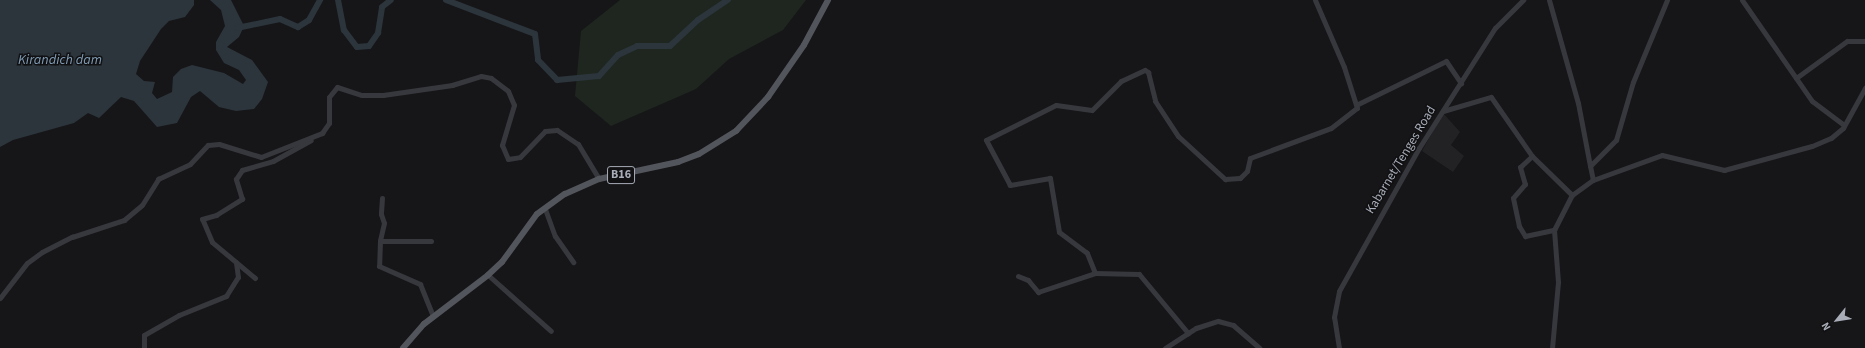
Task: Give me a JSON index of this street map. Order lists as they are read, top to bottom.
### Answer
{
  "streets": {
    "main road": ["B16"],
    "street": ["Kabarnet/Tenges Road"]
  },
  "water": ["Kirandich dam"],
  "north": "bottom left"
}
